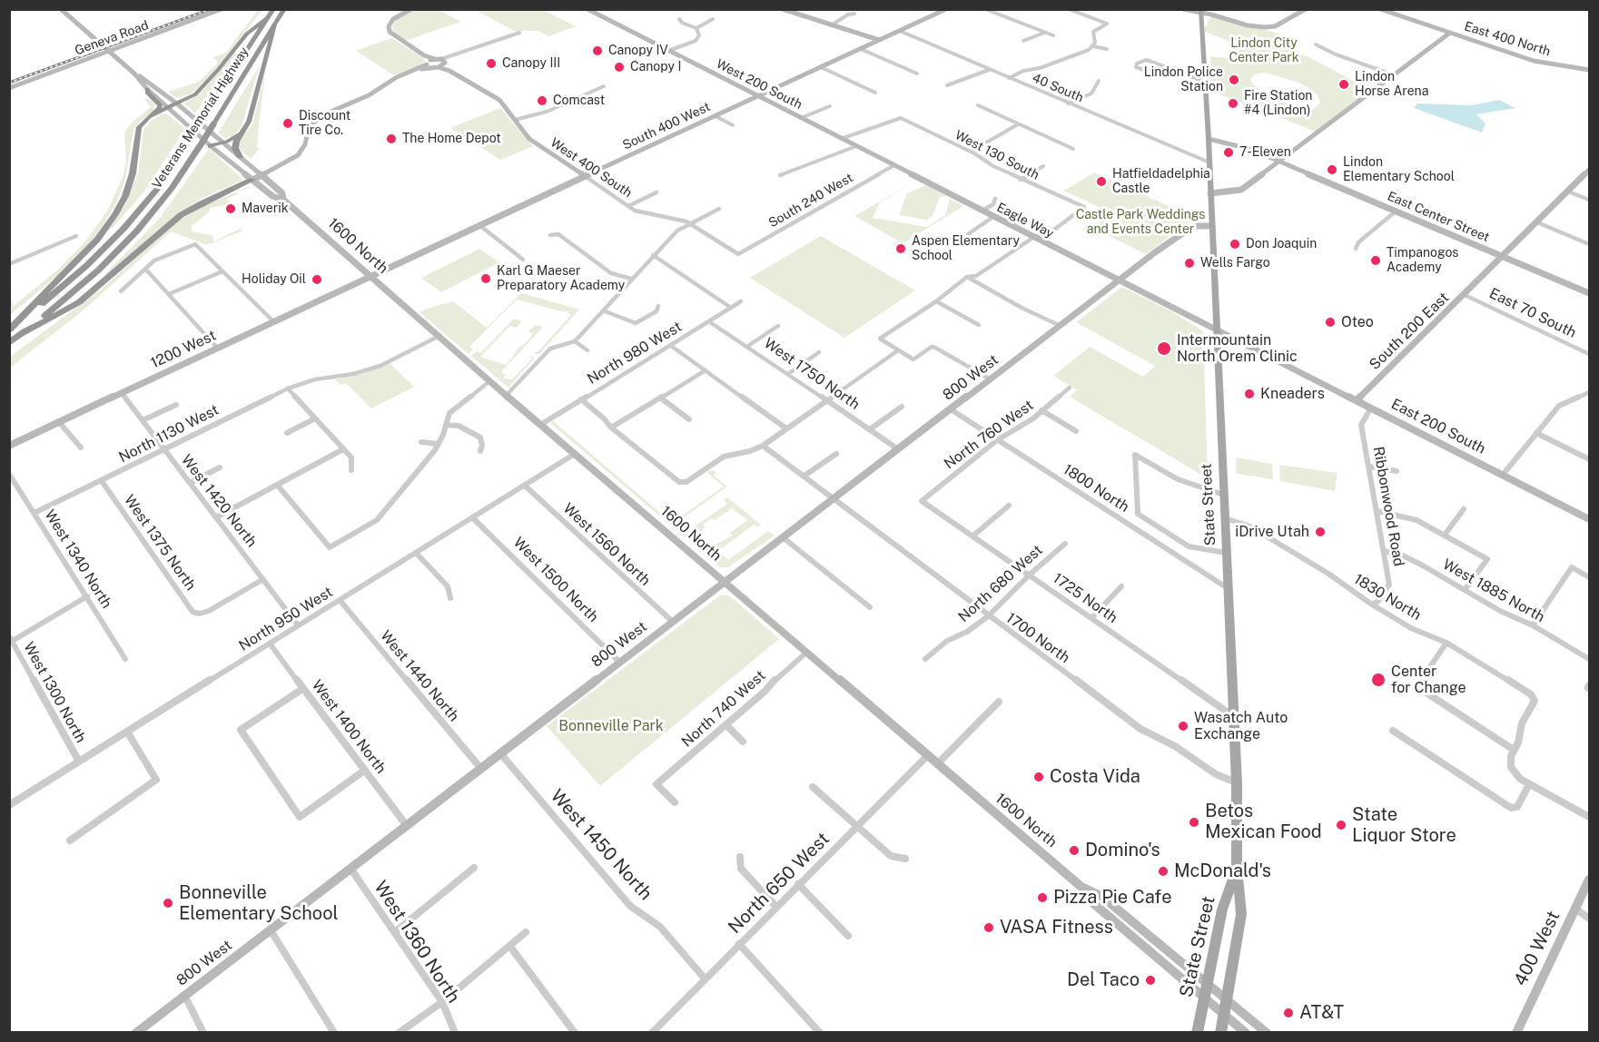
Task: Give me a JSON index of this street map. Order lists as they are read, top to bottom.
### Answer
{
  "streets": {
    "highway": ["Veterans Memorial Highway"],
    "main road": ["State Street"],
    "street": [
      "Geneva Road",
      "East 400 North",
      "West 200 South",
      "40 South",
      "South 400 West",
      "West 130 South",
      "West 400 South",
      "South 240 West",
      "East Center Street",
      "Eagle Way",
      "1600 North",
      "East 70 South",
      "South 200 East",
      "1200 West",
      "North 980 West",
      "West 1750 North",
      "800 West",
      "East 200 South",
      "North 1130 West",
      "North 760 West",
      "1800 North",
      "West 1420 North",
      "Ribbonwood Road",
      "West 1375 North",
      "West 1560 North",
      "West 1340 North",
      "West 1500 North",
      "North 680 West",
      "West 1885 North",
      "1830 North",
      "1725 North",
      "North 950 West",
      "1700 North",
      "West 1440 North",
      "West 1300 North",
      "North 740 West",
      "West 1400 North",
      "West 1450 North",
      "North 650 West",
      "West 1360 North",
      "400 West"
    ]
  },
  "crossings": [
    ["Geneva Road", "1600 North"],
    ["West 200 South", "South 400 West"],
    ["West 200 South", "West 130 South"],
    ["West 200 South", "South 240 West"],
    ["West 200 South", "Eagle Way"],
    ["40 South", "South 400 West"],
    ["40 South", "State Street"],
    ["South 400 West", "West 400 South"],
    ["South 400 West", "1600 North"],
    ["South 400 West", "1200 West"],
    ["West 130 South", "Eagle Way"],
    ["West 400 South", "South 240 West"],
    ["East Center Street", "South 200 East"],
    ["East Center Street", "State Street"],
    ["Eagle Way", "800 West"],
    ["Eagle Way", "East 200 South"],
    ["1600 North", "1200 West"],
    ["1600 North", "North 980 West"],
    ["1600 North", "800 West"],
    ["1600 North", "North 1130 West"],
    ["1600 North", "State Street"],
    ["1600 North", "North 950 West"],
    ["1600 North", "North 740 West"],
    ["1600 North", "North 650 West"],
    ["East 70 South", "South 200 East"],
    ["South 200 East", "East 200 South"],
    ["1200 West", "West 1420 North"],
    ["North 980 West", "West 1750 North"],
    ["West 1750 North", "800 West"],
    ["800 West", "East 200 South"],
    ["800 West", "1800 North"],
    ["800 West", "State Street"],
    ["800 West", "West 1560 North"],
    ["800 West", "West 1500 North"],
    ["800 West", "1700 North"],
    ["800 West", "West 1440 North"],
    ["800 West", "West 1400 North"],
    ["800 West", "West 1450 North"],
    ["800 West", "West 1360 North"],
    ["East 200 South", "State Street"],
    ["East 200 South", "Ribbonwood Road"],
    ["North 1130 West", "West 1420 North"],
    ["North 1130 West", "West 1375 North"],
    ["North 1130 West", "West 1340 North"],
    ["North 760 West", "1800 North"],
    ["North 760 West", "1725 North"],
    ["1800 North", "State Street"],
    ["West 1420 North", "West 1375 North"],
    ["West 1420 North", "North 950 West"],
    ["State Street", "1830 North"],
    ["State Street", "1725 North"],
    ["State Street", "1700 North"],
    ["Ribbonwood Road", "West 1885 North"],
    ["Ribbonwood Road", "1830 North"],
    ["West 1560 North", "North 950 West"],
    ["West 1500 North", "North 950 West"],
    ["North 680 West", "1725 North"],
    ["North 680 West", "1700 North"],
    ["North 950 West", "West 1440 North"],
    ["North 950 West", "West 1300 North"],
    ["North 950 West", "West 1400 North"],
    ["West 1450 North", "North 650 West"]
  ],
  "parks": ["Lindon City Center Park", "Castle Park Weddings and Events Center", "Bonneville Park"],
  "places": [
    "Canopy IV",
    "Canopy III",
    "Canopy I",
    "Lindon Police Station",
    "Lindon Horse Arena",
    "Comcast",
    "Fire Station #4 (Lindon)",
    "Discount Tire Co.",
    "The Home Depot",
    "7-Eleven",
    "Lindon Elementary School",
    "Hatfieldadelphia Castle",
    "Maverik",
    "Don Joaquin",
    "Aspen Elementary School",
    "Timpanogos Academy",
    "Wells Fargo",
    "Karl G Maeser Preparatory Academy",
    "Holiday Oil",
    "Oteo",
    "Intermountain North Orem Clinic",
    "Kneaders",
    "iDrive Utah",
    "Center for Change",
    "Wasatch Auto Exchange",
    "Costa Vida",
    "Betos Mexican Food",
    "State Liquor Store",
    "Domino's",
    "McDonald's",
    "Pizza Pie Cafe",
    "Bonneville Elementary School",
    "VASA Fitness",
    "Del Taco",
    "AT&T"
  ]
}
